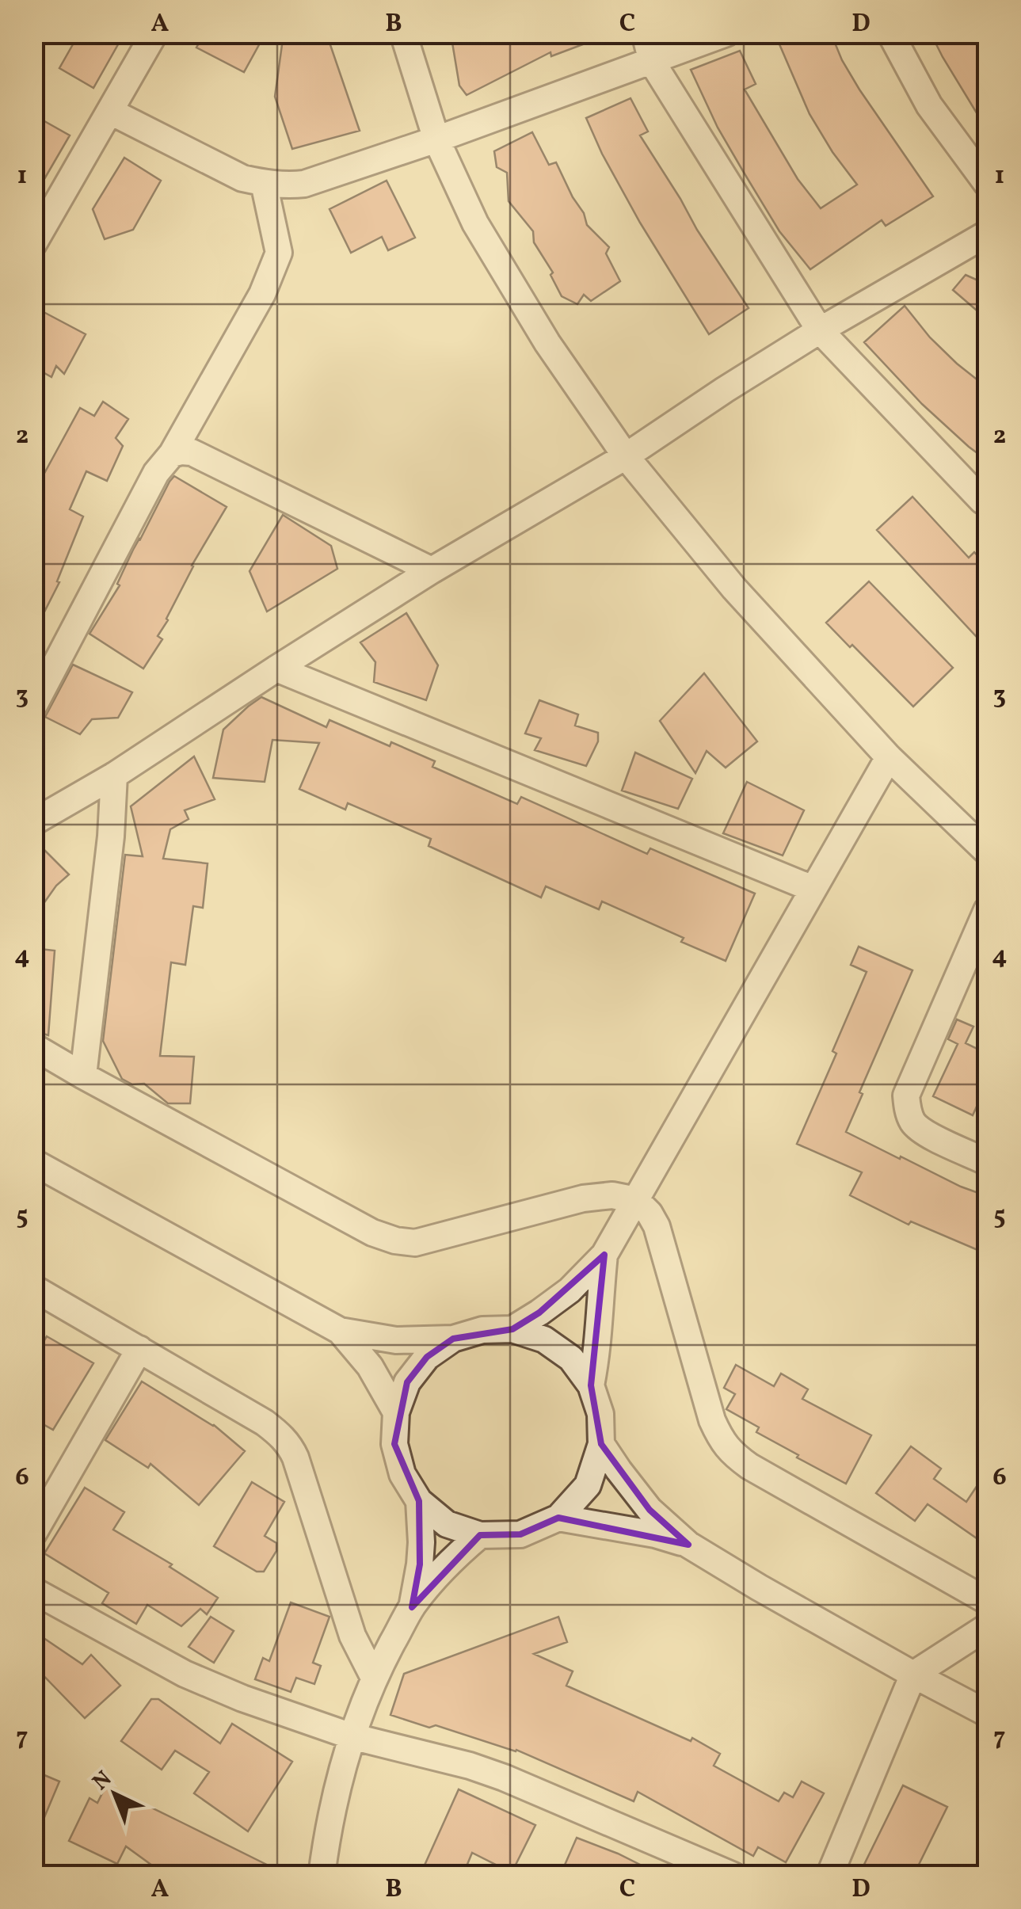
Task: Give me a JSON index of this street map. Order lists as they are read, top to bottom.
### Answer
{
  "north": "top left",
  "grid": {
    "columns": [
      "A",
      "B",
      "C",
      "D"
    ],
    "rows": [
      "1",
      "2",
      "3",
      "4",
      "5",
      "6",
      "7"
    ]
  }
}
